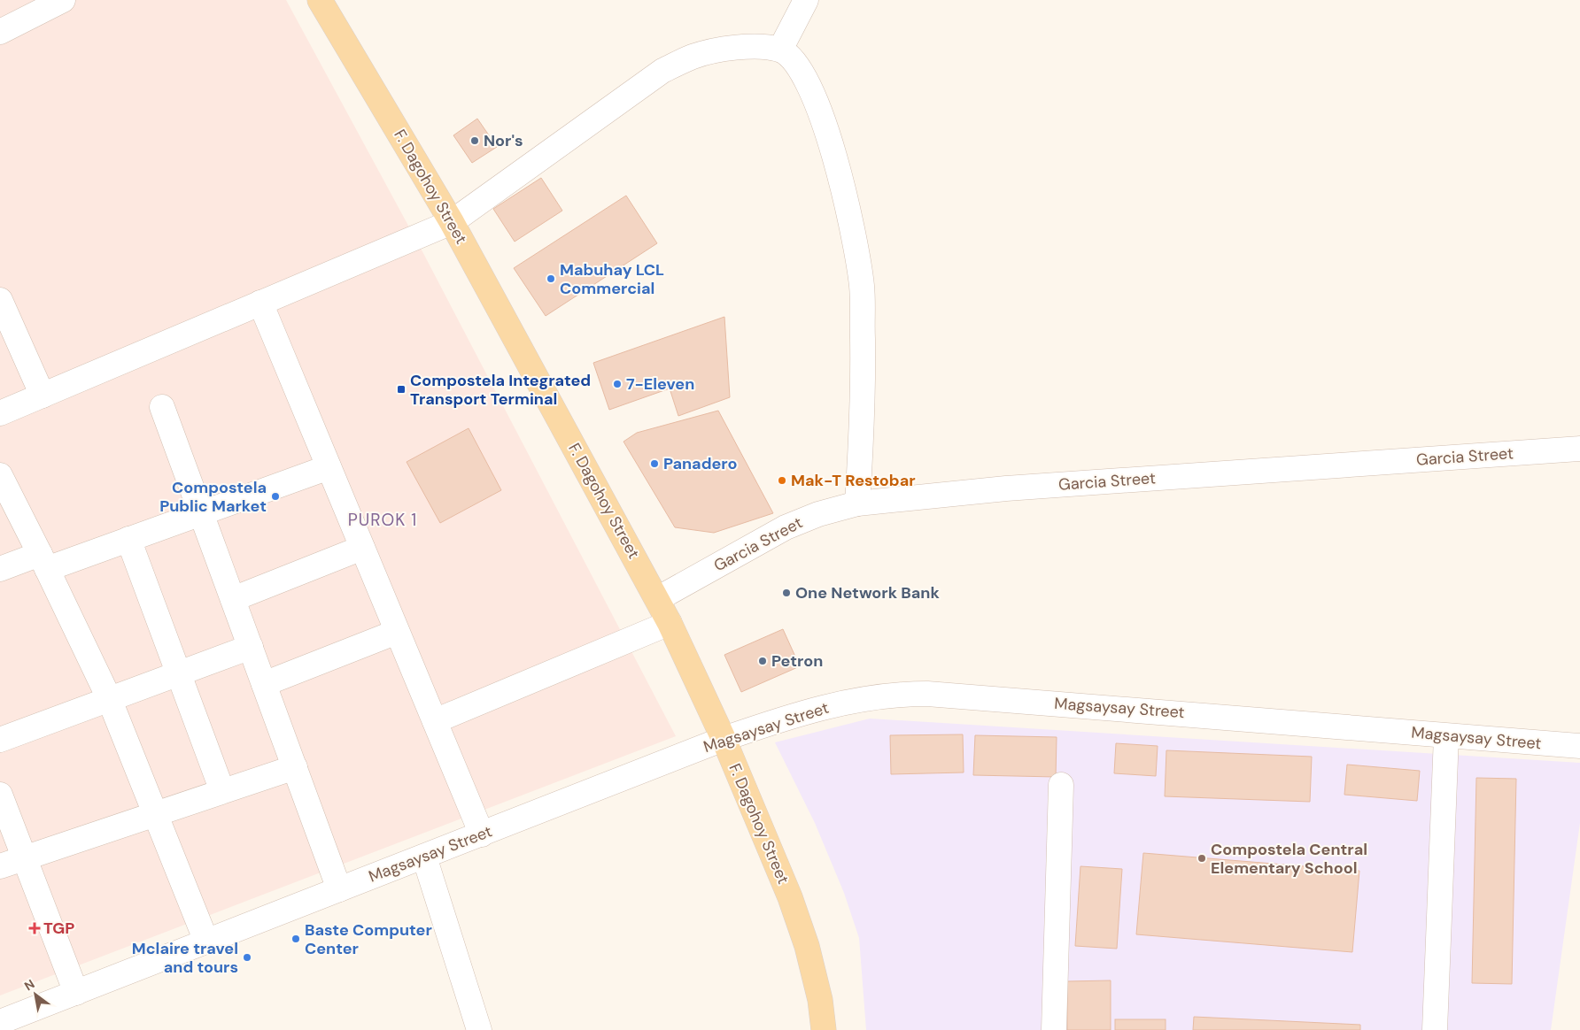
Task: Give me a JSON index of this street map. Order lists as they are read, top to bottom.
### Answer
{
  "streets": {
    "main road": ["F. Dagohoy Street"],
    "street": ["Garcia Street", "Magsaysay Street"]
  },
  "crossings": [
    ["F. Dagohoy Street", "Garcia Street"],
    ["F. Dagohoy Street", "Magsaysay Street"]
  ],
  "districts": ["PUROK 1"],
  "places": {
    "other": [
      "Nor's",
      "Mabuhay LCL Commercial",
      "7-Eleven",
      "Panadero",
      "Mak-T Restobar",
      "Compostela Public Market",
      "One Network Bank",
      "Petron",
      "Compostela Central Elementary School",
      "Baste Computer Center",
      "Mclaire travel and tours"
    ],
    "transit": ["Compostela Integrated Transport Terminal"],
    "health": ["TGP"]
  },
  "north": "top left"
}
